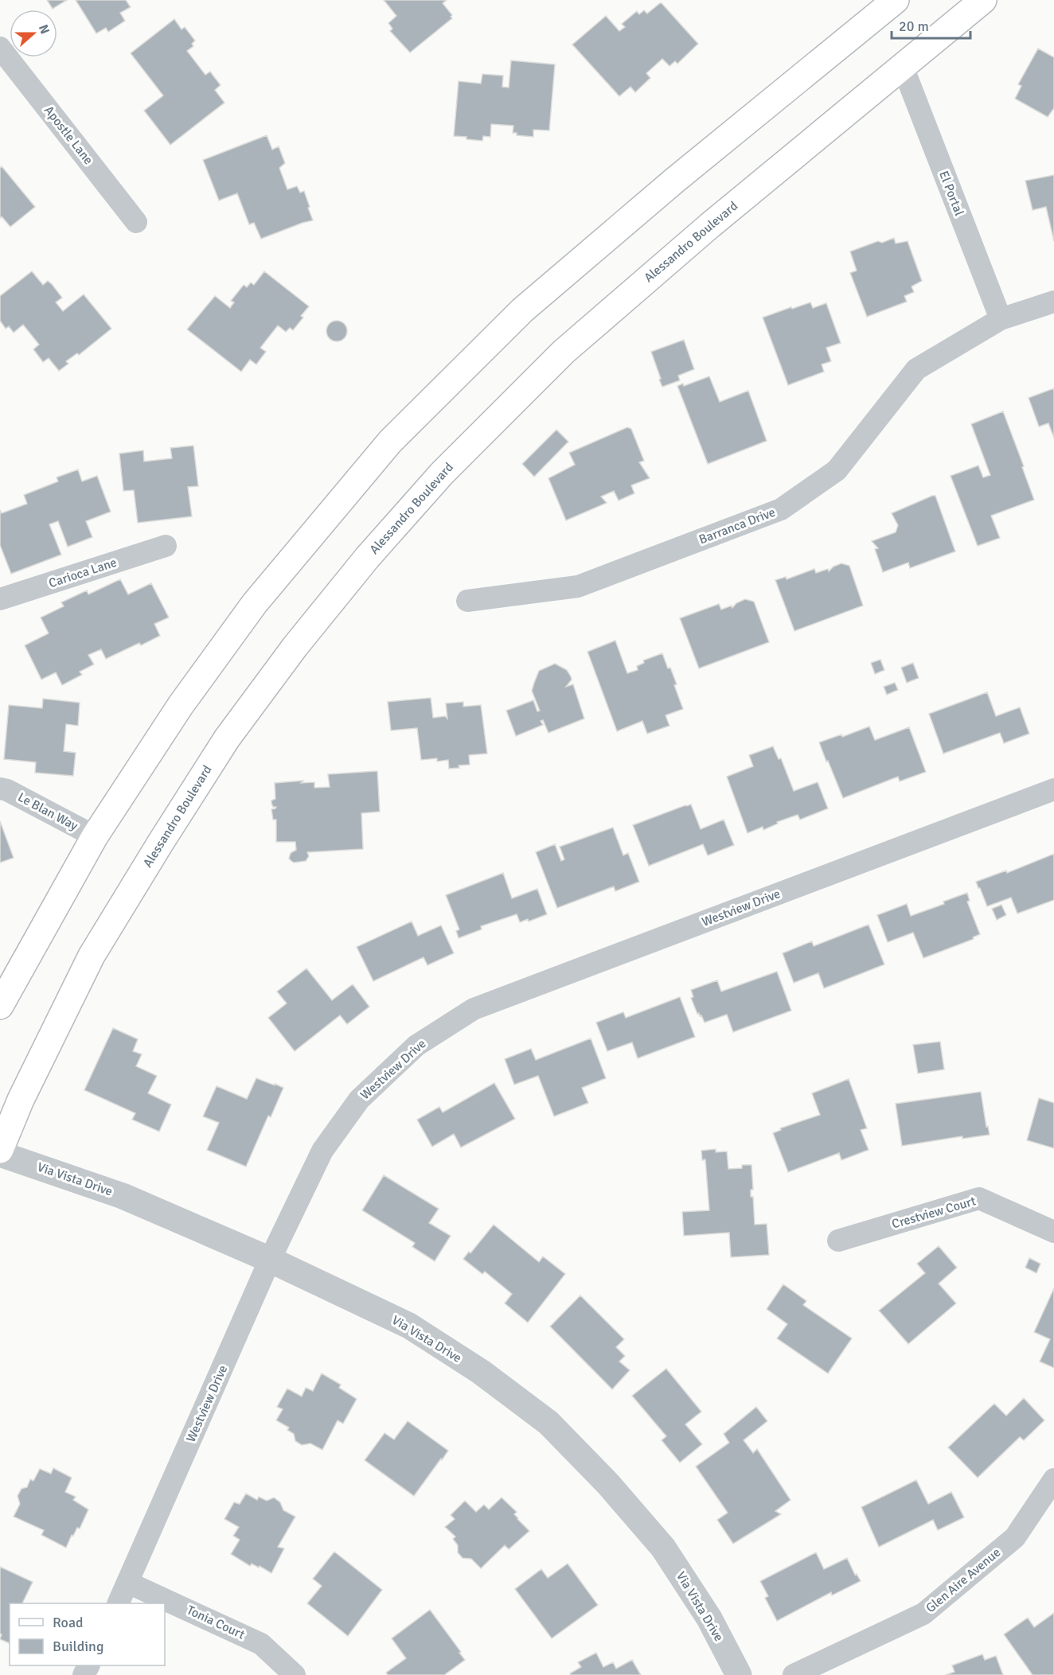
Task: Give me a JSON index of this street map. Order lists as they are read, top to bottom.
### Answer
{
  "streets": {
    "main road": ["Alessandro Boulevard"],
    "street": [
      "Apostle Lane",
      "El Portal",
      "Barranca Drive",
      "Carioca Lane",
      "Le Blan Way",
      "Westview Drive",
      "Via Vista Drive",
      "Crestview Court",
      "Glen Aire Avenue",
      "Tonia Court"
    ]
  },
  "crossings": [
    ["El Portal", "Alessandro Boulevard"],
    ["El Portal", "Barranca Drive"],
    ["Westview Drive", "Via Vista Drive"],
    ["Westview Drive", "Tonia Court"]
  ],
  "legend": ["Road", "Building"],
  "scale_bar": "20 m",
  "north": "right"
}
